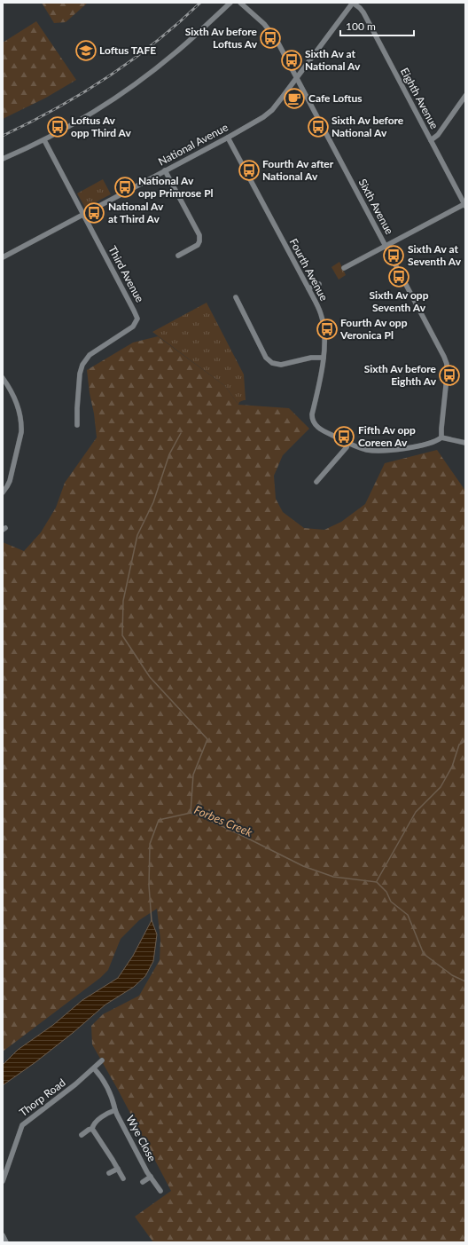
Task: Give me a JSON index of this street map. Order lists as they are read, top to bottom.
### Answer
{
  "streets": {
    "street": [
      "Eighth Avenue",
      "National Avenue",
      "Sixth Avenue",
      "Fourth Avenue",
      "Third Avenue",
      "Thorp Road",
      "Wye Close"
    ]
  },
  "crossings": [
    ["Eighth Avenue", "National Avenue"],
    ["National Avenue", "Sixth Avenue"],
    ["National Avenue", "Fourth Avenue"],
    ["National Avenue", "Third Avenue"],
    ["Thorp Road", "Wye Close"]
  ],
  "water": ["Forbes Creek"],
  "places": {
    "bus stop": [
      "Sixth Av before Loftus Av",
      "Sixth Av at National Av",
      "Loftus Av opp Third Av",
      "Sixth Av before National Av",
      "Fourth Av after National Av",
      "National Av opp Primrose Pl",
      "National Av at Third Av",
      "Sixth Av at Seventh Av",
      "Sixth Av opp Seventh Av",
      "Fourth Av opp Veronica Pl",
      "Sixth Av before Eighth Av",
      "Fifth Av opp Coreen Av"
    ],
    "school or university": ["Loftus TAFE"],
    "cafe": ["Cafe Loftus"]
  },
  "scale_bar": "100 m"
}
